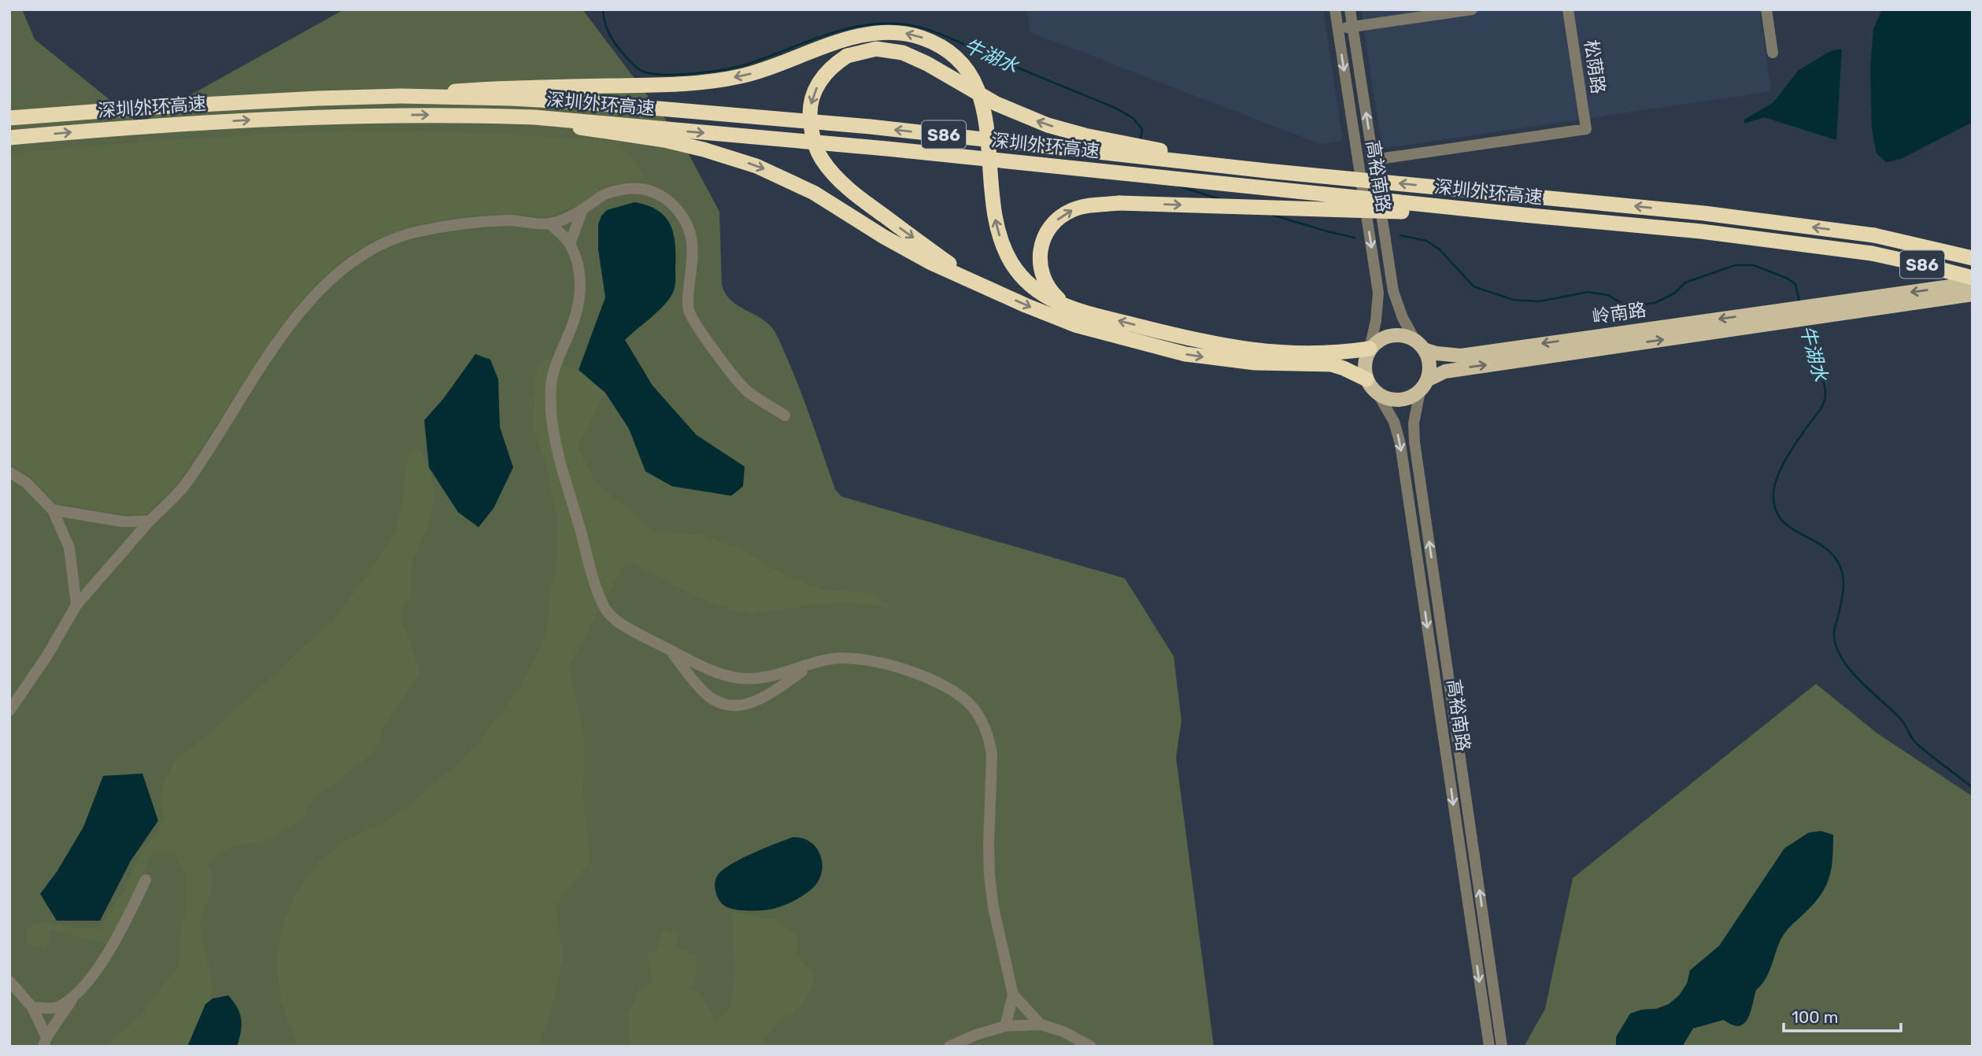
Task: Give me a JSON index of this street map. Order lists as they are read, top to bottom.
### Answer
{
  "streets": {
    "highway": ["深圳外环高速", "S86"],
    "main road": ["岭南路"],
    "street": ["松荫路", "高裕南路"]
  },
  "crossings": [
    ["松荫路", "高裕南路"],
    ["高裕南路", "岭南路"]
  ],
  "water": ["牛湖水"],
  "scale_bar": "100 m"
}
